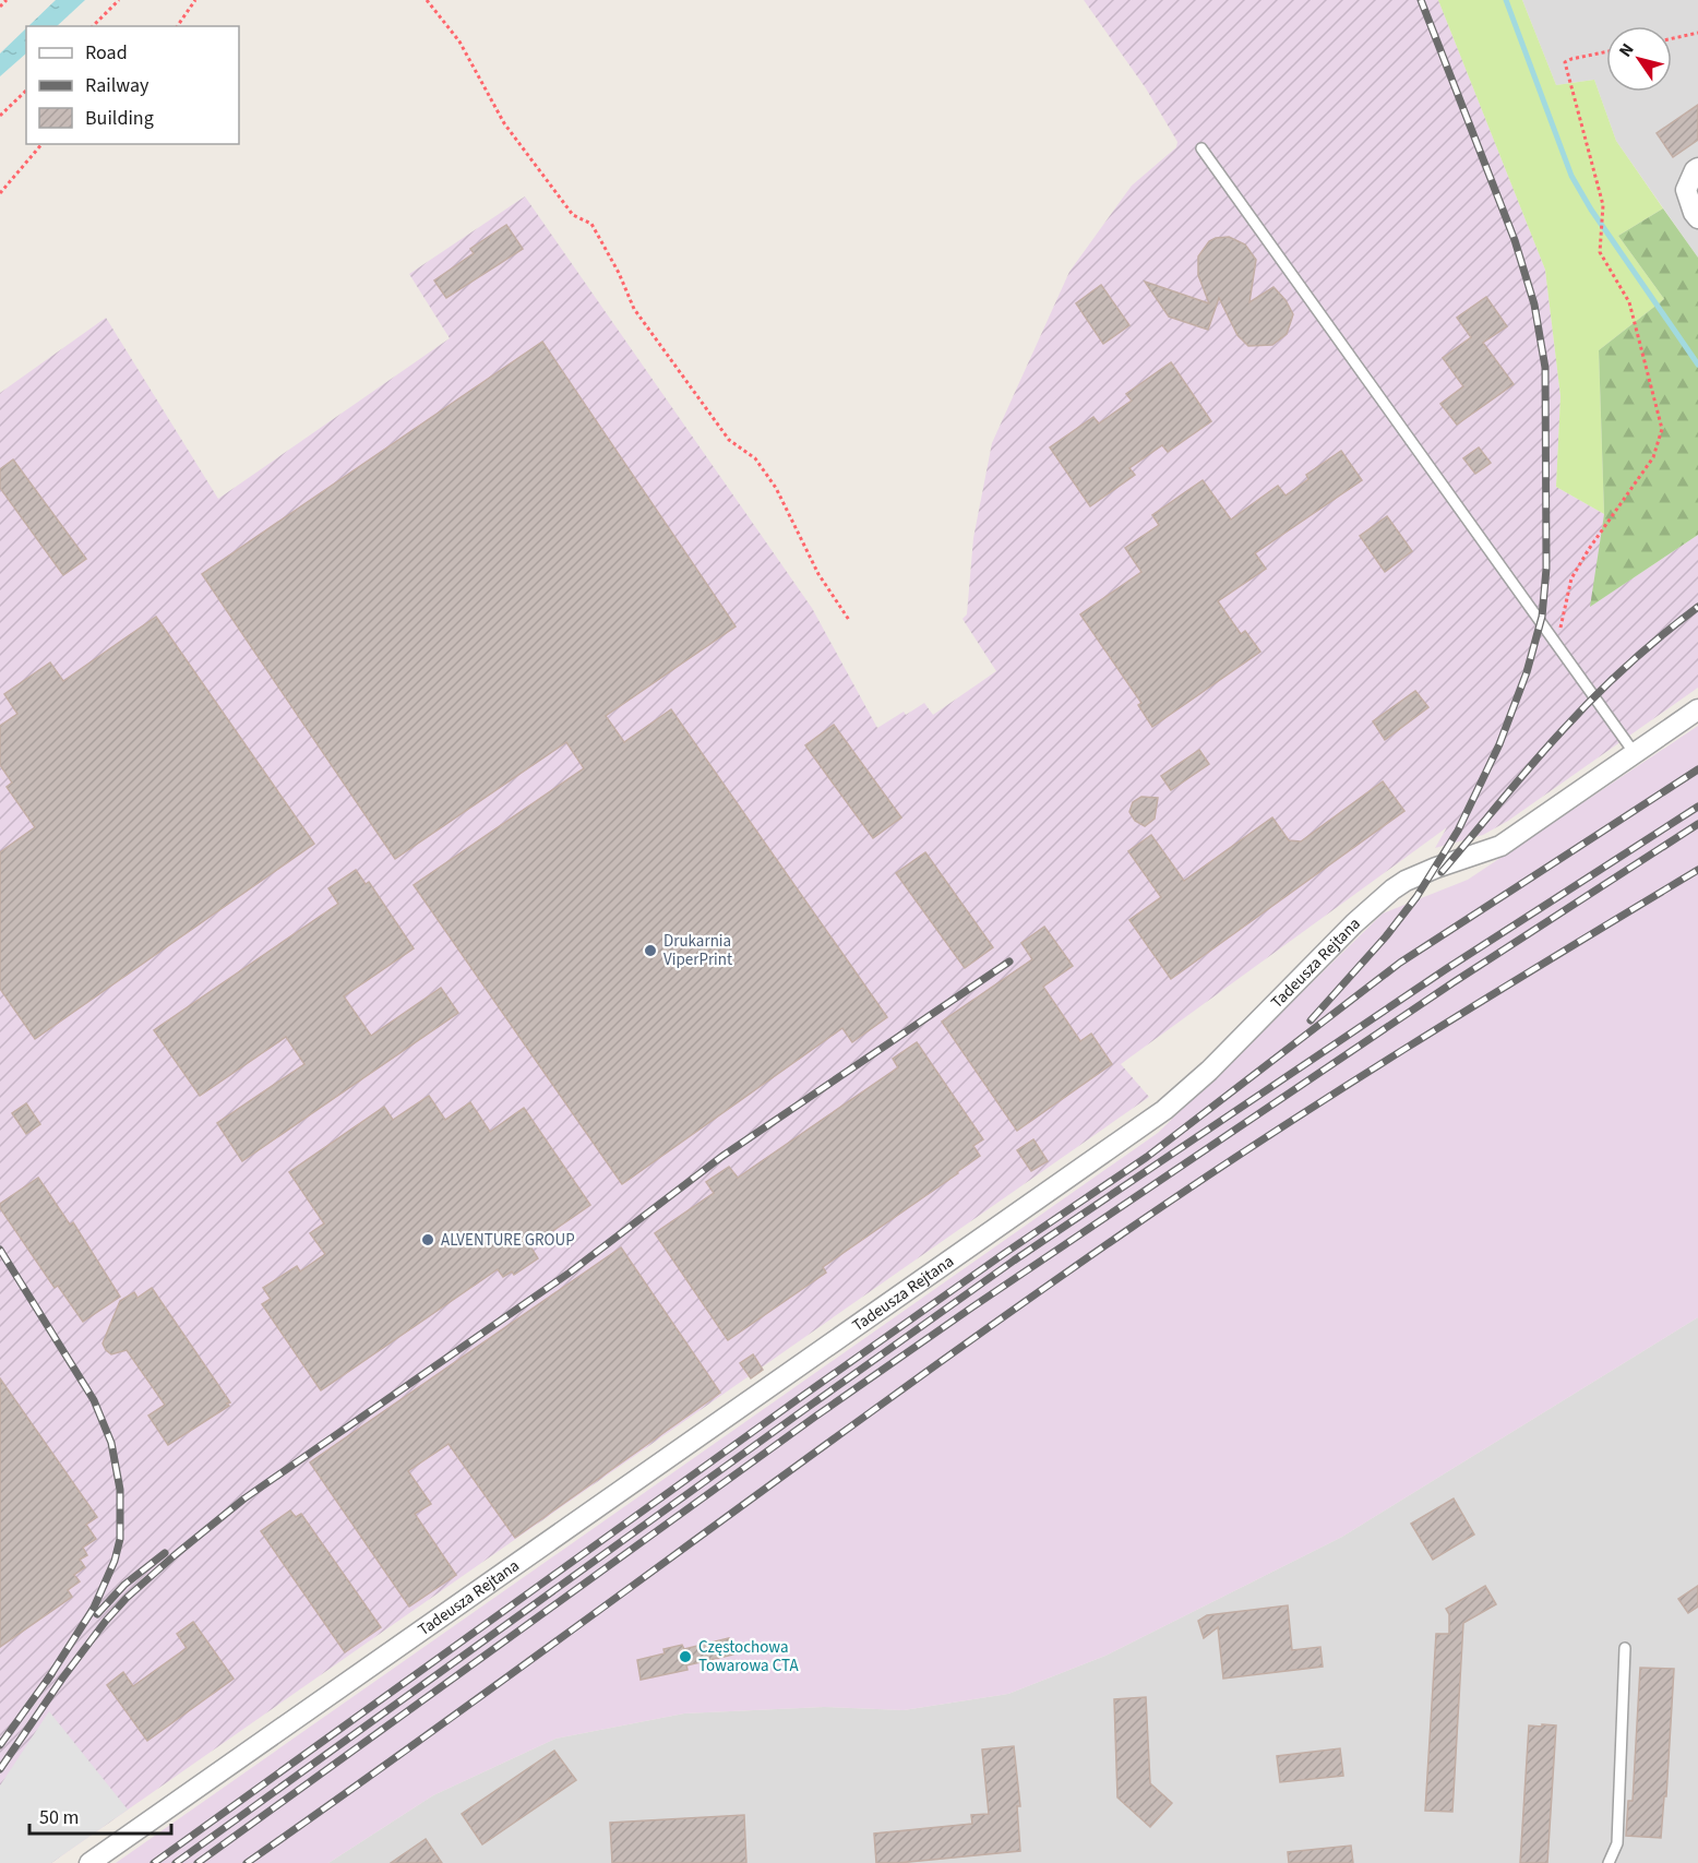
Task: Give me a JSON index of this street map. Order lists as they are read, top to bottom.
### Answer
{
  "streets": {
    "street": ["Tadeusza Rejtana"]
  },
  "places": ["Drukarnia ViperPrint", "ALVENTURE GROUP", "Częstochowa Towarowa CTA"],
  "legend": ["Road", "Railway", "Building"],
  "scale_bar": "50 m",
  "north": "top left"
}
